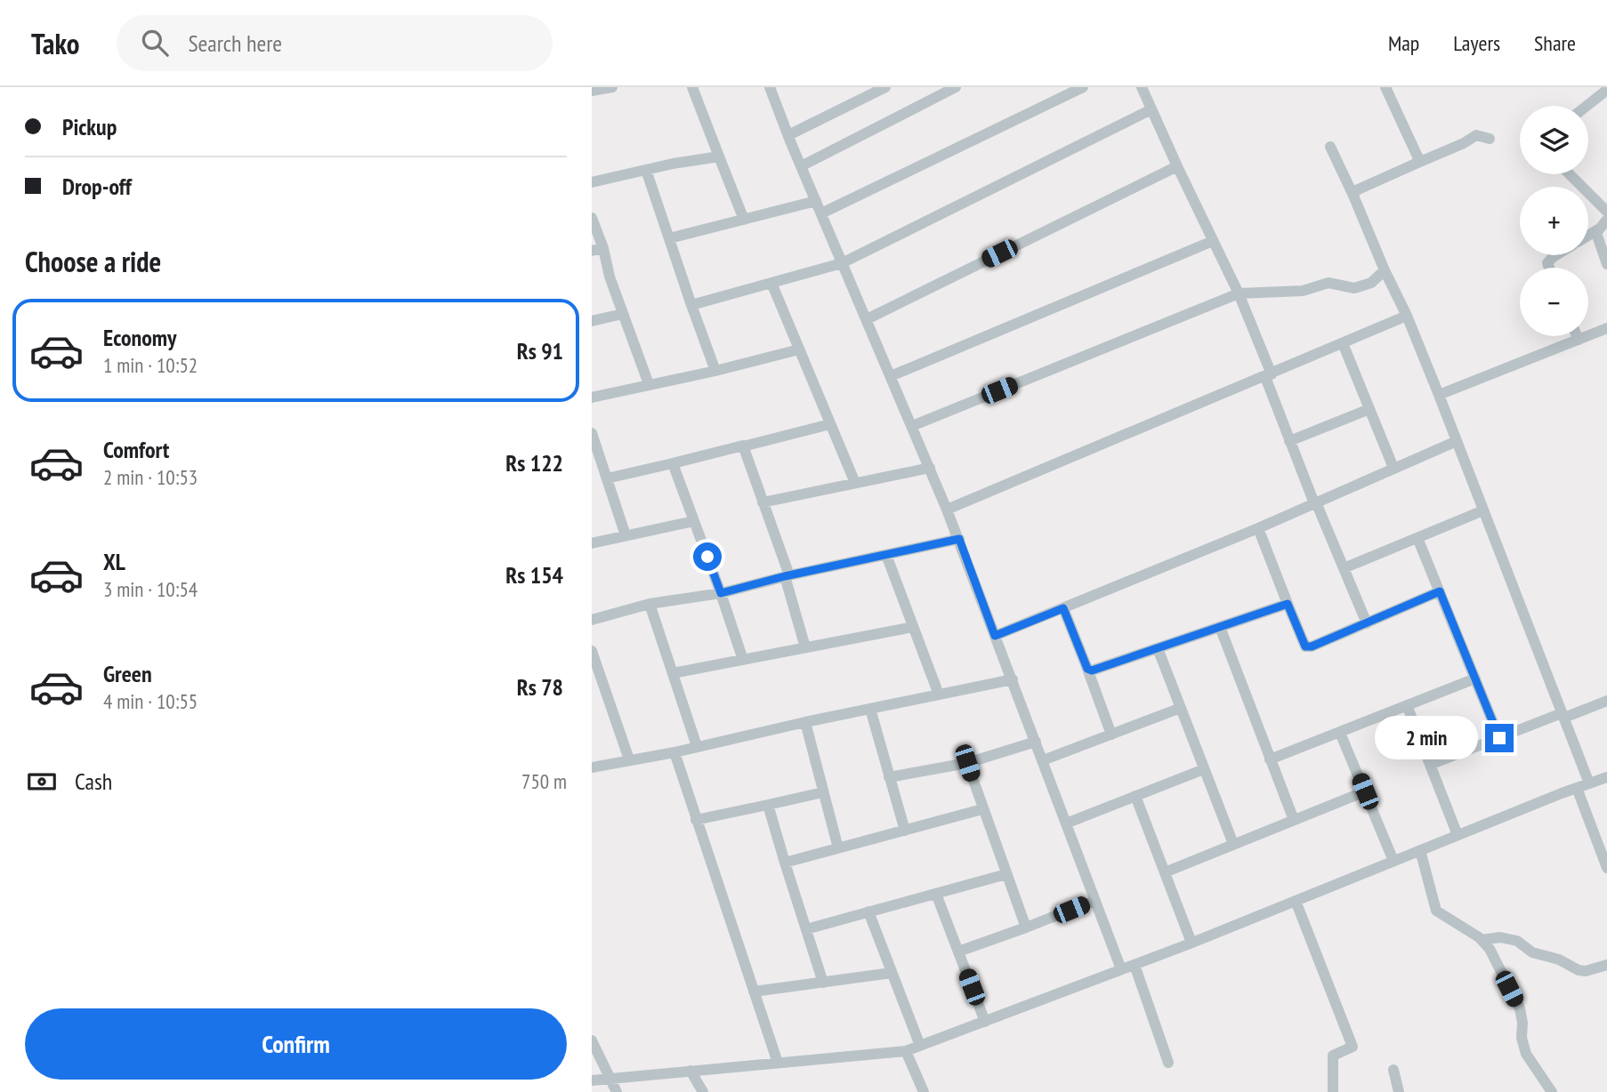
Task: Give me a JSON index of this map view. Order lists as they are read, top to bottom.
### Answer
{
  "page": {
    "header": "Tako",
    "search": "Search here",
    "nav": ["Map", "Layers", "Share"],
    "banner": ["Pickup", "Drop-off"],
    "map_buttons": ["+", "−"],
    "heading": "Choose a ride",
    "list": [
      {
        "name": "Economy",
        "note": "1 min · 10:52",
        "value": "Rs 91"
      },
      {
        "name": "Comfort",
        "note": "2 min · 10:53",
        "value": "Rs 122"
      },
      {
        "name": "XL",
        "note": "3 min · 10:54",
        "value": "Rs 154"
      },
      {
        "name": "Green",
        "note": "4 min · 10:55",
        "value": "Rs 78"
      }
    ],
    "bubble": "2 min",
    "pay": ["Cash", "750 m"],
    "buttons": "Confirm"
  }
}
